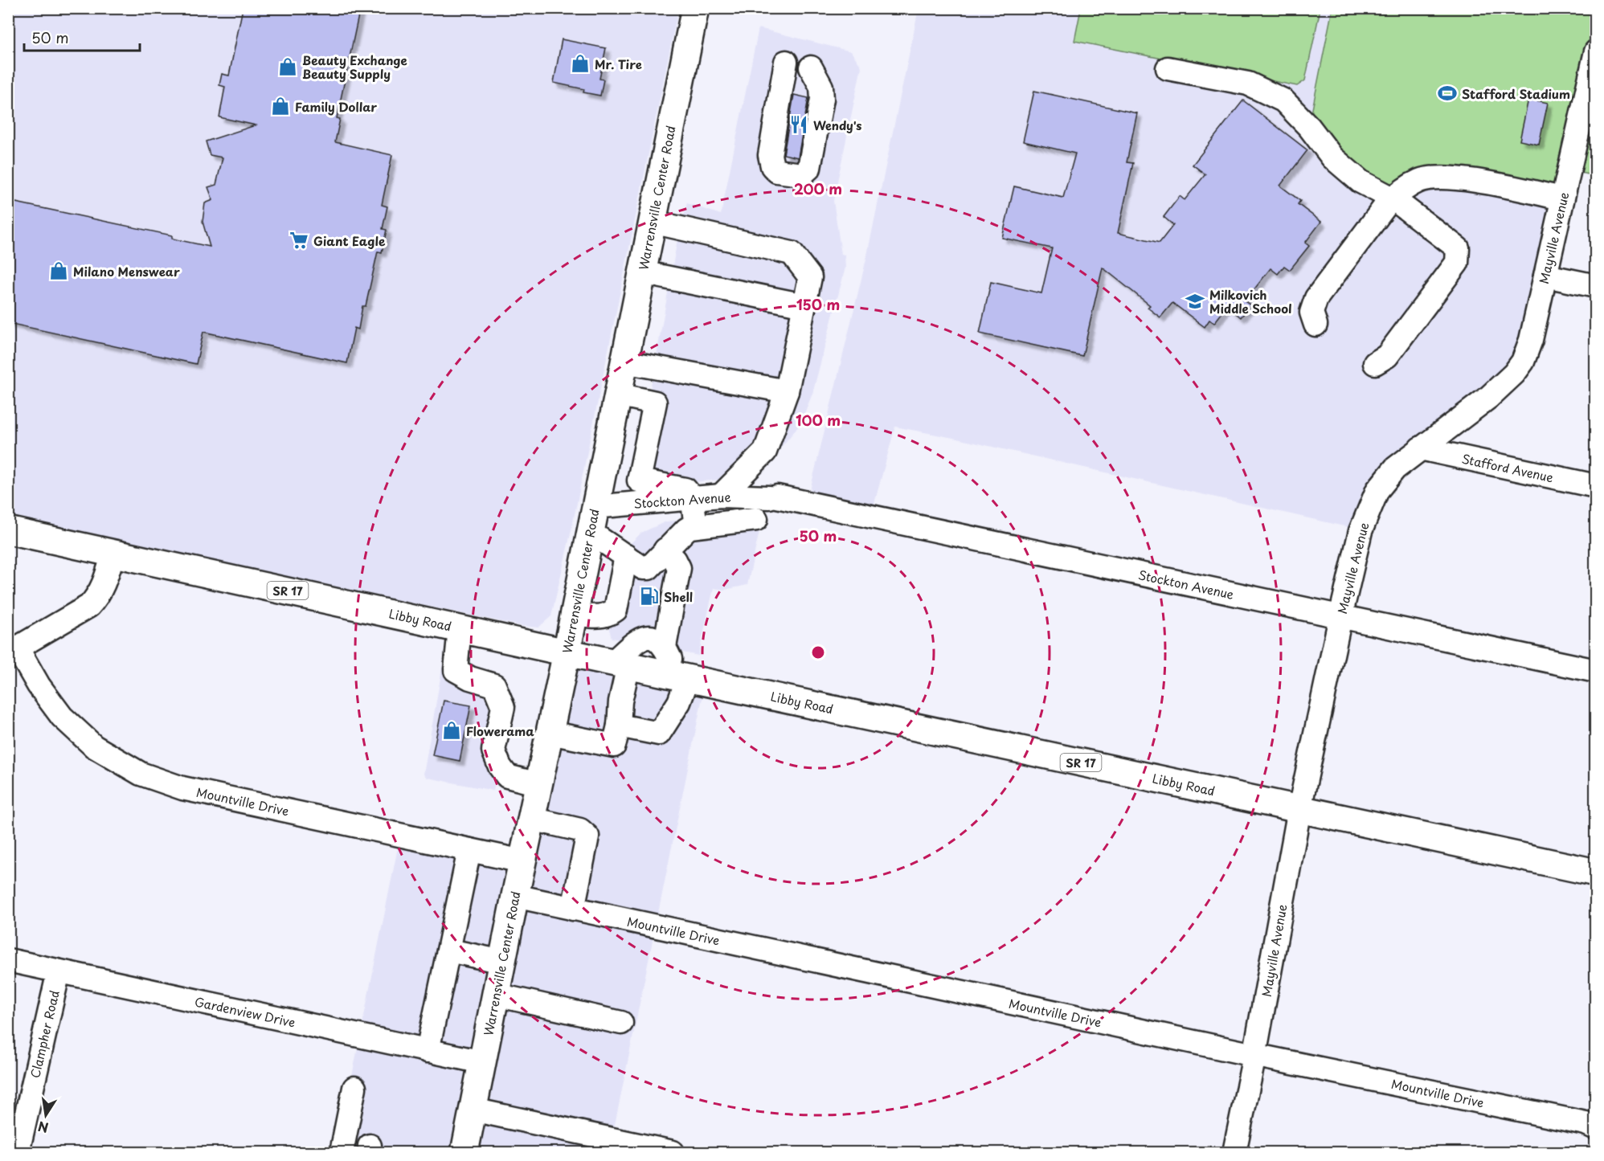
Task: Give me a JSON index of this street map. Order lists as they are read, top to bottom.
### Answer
{
  "streets": {
    "main road": ["Warrensville Center Road", "SR 17", "Libby Road"],
    "street": [
      "Mayville Avenue",
      "Stafford Avenue",
      "Stockton Avenue",
      "Mountville Drive",
      "Gardenview Drive",
      "Clampher Road"
    ]
  },
  "crossings": [
    ["Warrensville Center Road", "Stockton Avenue"],
    ["Warrensville Center Road", "Libby Road"],
    ["Warrensville Center Road", "Mountville Drive"],
    ["Warrensville Center Road", "Gardenview Drive"],
    ["Mayville Avenue", "Stafford Avenue"],
    ["Mayville Avenue", "Stockton Avenue"],
    ["Mayville Avenue", "Libby Road"],
    ["Mayville Avenue", "Mountville Drive"],
    ["Gardenview Drive", "Clampher Road"]
  ],
  "places": {
    "shop": [
      "Mr. Tire",
      "Beauty Exchange Beauty Supply",
      "Family Dollar",
      "Milano Menswear",
      "Flowerama"
    ],
    "sports": ["Stafford Stadium"],
    "restaurant": ["Wendy's"],
    "supermarket": ["Giant Eagle"],
    "school or university": ["Milkovich Middle School"],
    "fuel station": ["Shell"]
  },
  "scale_bar": "50 m",
  "north": "bottom",
  "rings": [
    "200 m",
    "150 m",
    "100 m",
    "50 m"
  ]
}
